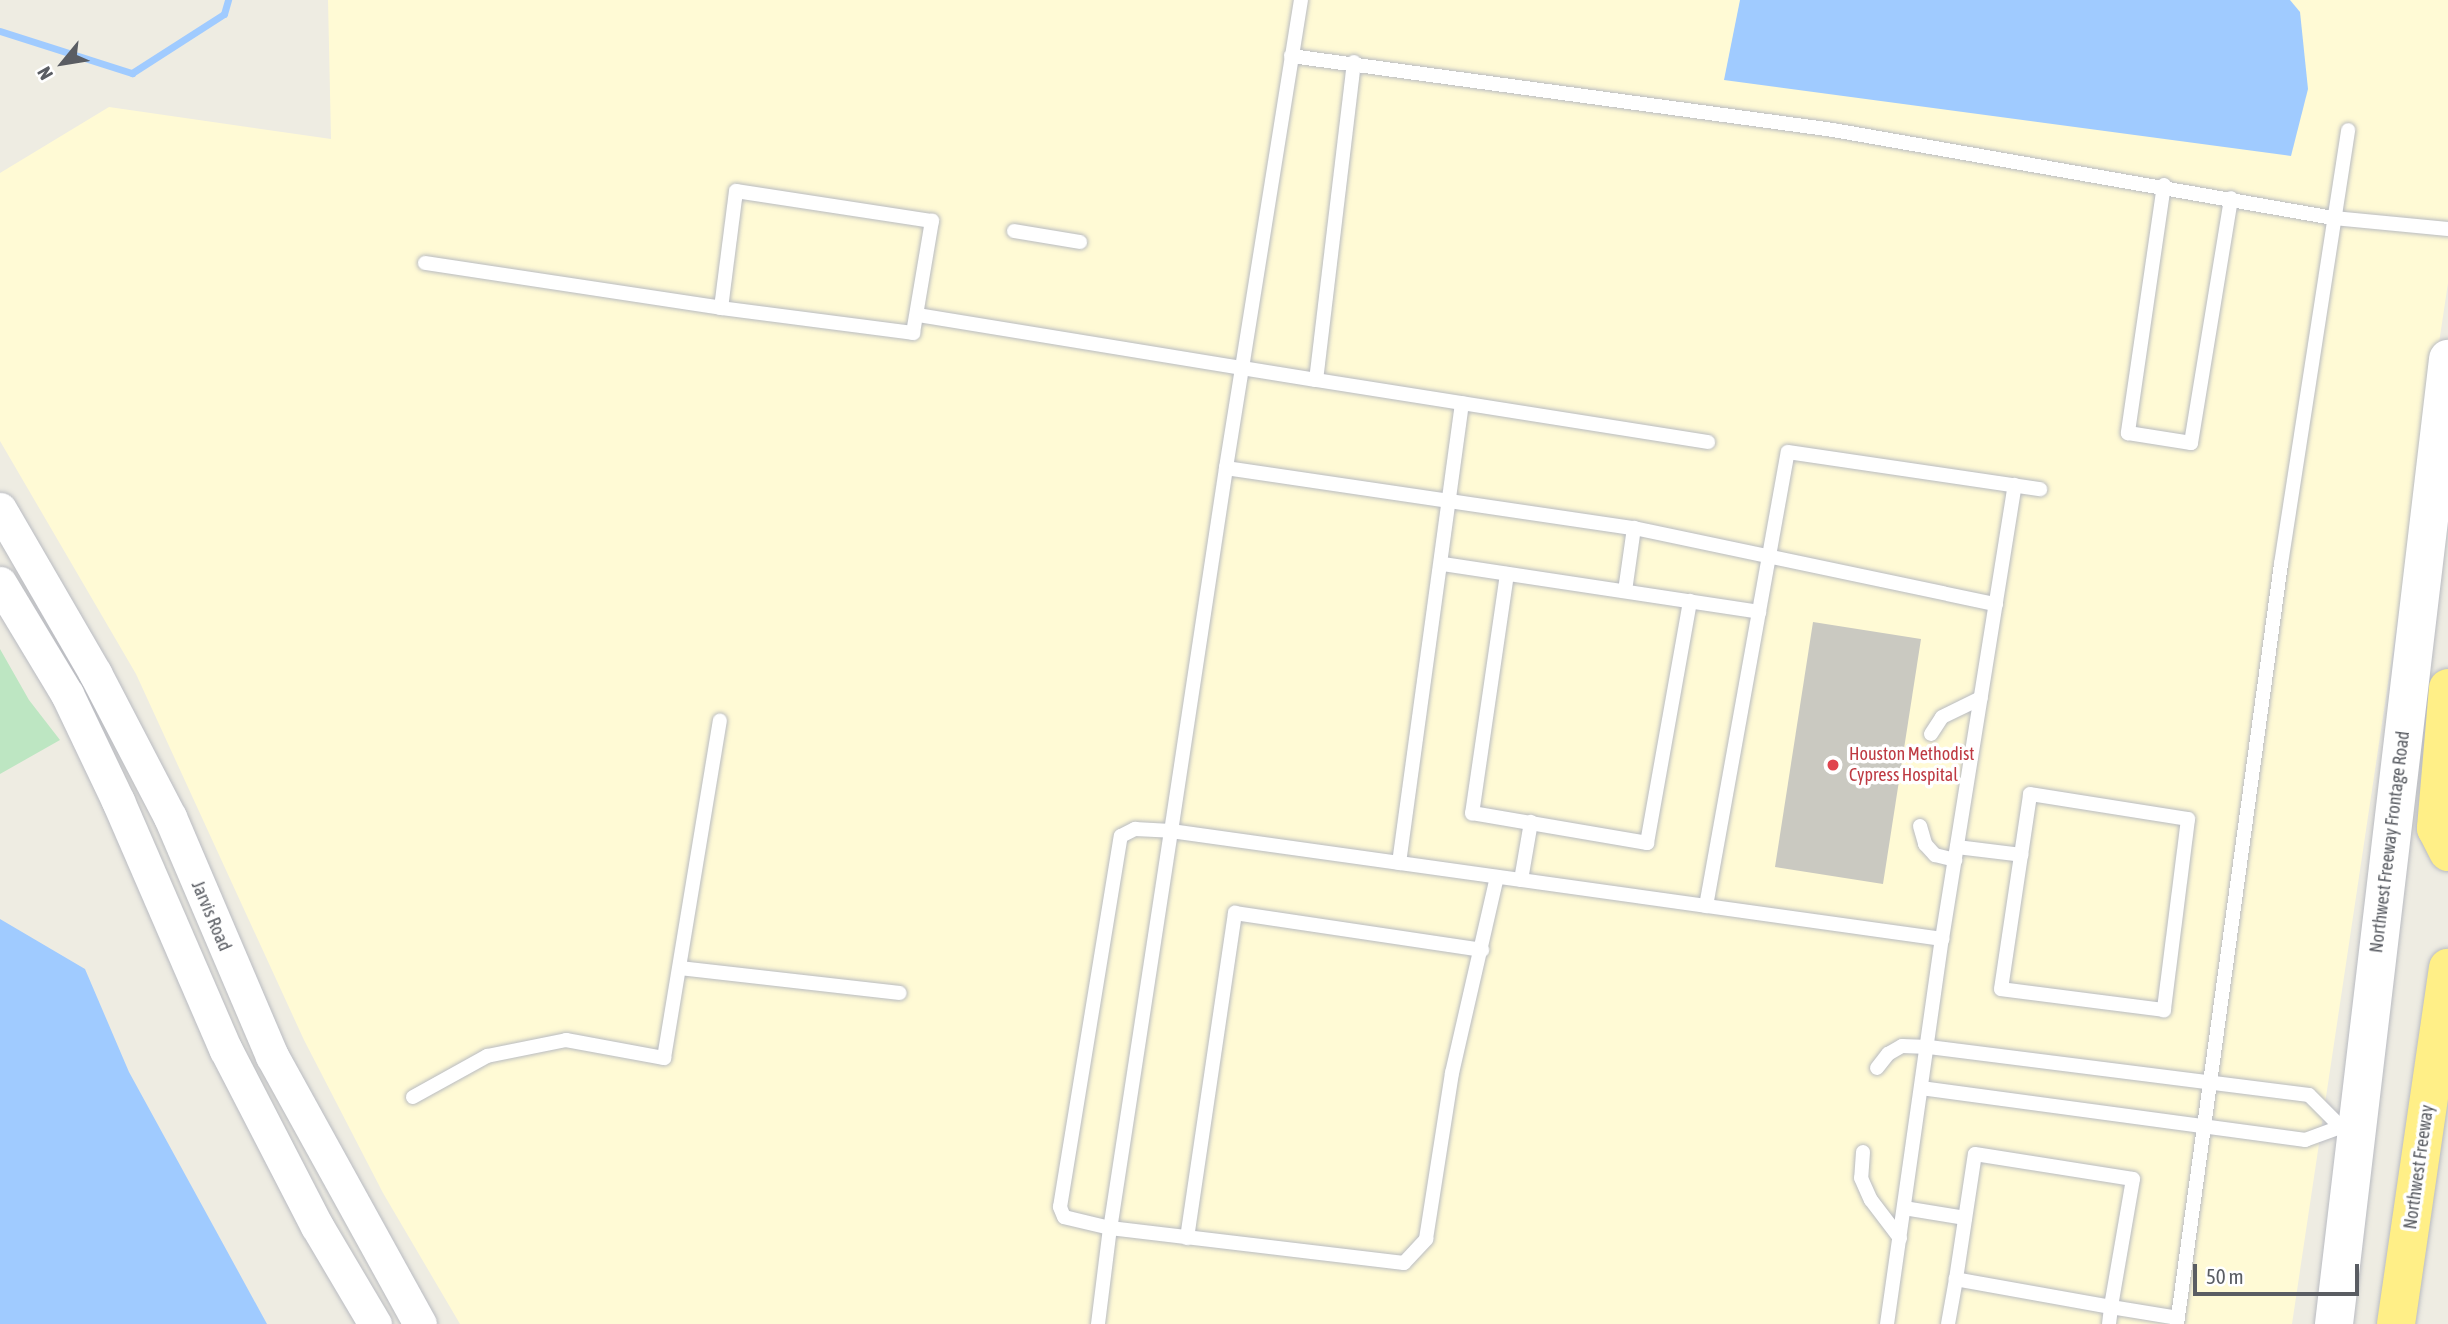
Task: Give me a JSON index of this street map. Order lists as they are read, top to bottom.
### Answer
{
  "streets": {
    "highway": ["Northwest Freeway"],
    "main road": ["Northwest Freeway Frontage Road"],
    "street": ["Jarvis Road"]
  },
  "places": ["Houston Methodist Cypress Hospital"],
  "scale_bar": "50 m",
  "north": "bottom left"
}
